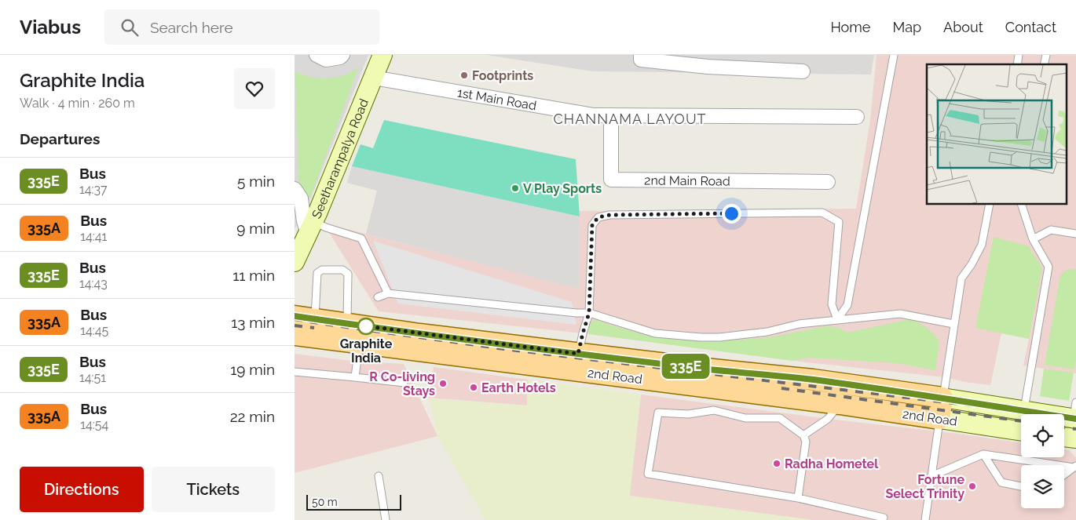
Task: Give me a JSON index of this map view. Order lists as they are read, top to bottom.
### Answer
{
  "streets": {
    "main road": ["Seetharampalya Road", "2nd Road"],
    "street": ["1st Main Road", "2nd Main Road"]
  },
  "crossings": [
    ["1st Main Road", "Seetharampalya Road"],
    ["1st Main Road", "2nd Main Road"]
  ],
  "districts": ["CHANNAMA LAYOUT"],
  "places": [
    "Footprints",
    "V Play Sports",
    "Graphite India",
    "R Co-living Stays",
    "Earth Hotels",
    "Radha Hometel",
    "Fortune Select Trinity"
  ],
  "lines": ["bus line 335E"],
  "scale_bar": "50 m",
  "page": {
    "header": "Viabus",
    "search": "Search here",
    "nav": [
      "Home",
      "Map",
      "About",
      "Contact"
    ],
    "heading": [
      ["Graphite India", "Walk · 4 min · 260 m"],
      "Departures"
    ],
    "on_map": "335E",
    "list": [
      {
        "mark": "335E",
        "name": "Bus",
        "note": "14:37",
        "value": "5 min"
      },
      {
        "mark": "335A",
        "name": "Bus",
        "note": "14:41",
        "value": "9 min"
      },
      {
        "mark": "335E",
        "name": "Bus",
        "note": "14:43",
        "value": "11 min"
      },
      {
        "mark": "335A",
        "name": "Bus",
        "note": "14:45",
        "value": "13 min"
      },
      {
        "mark": "335E",
        "name": "Bus",
        "note": "14:51",
        "value": "19 min"
      },
      {
        "mark": "335A",
        "name": "Bus",
        "note": "14:54",
        "value": "22 min"
      }
    ],
    "buttons": ["Directions", "Tickets"],
    "scale": "50 m"
  }
}
